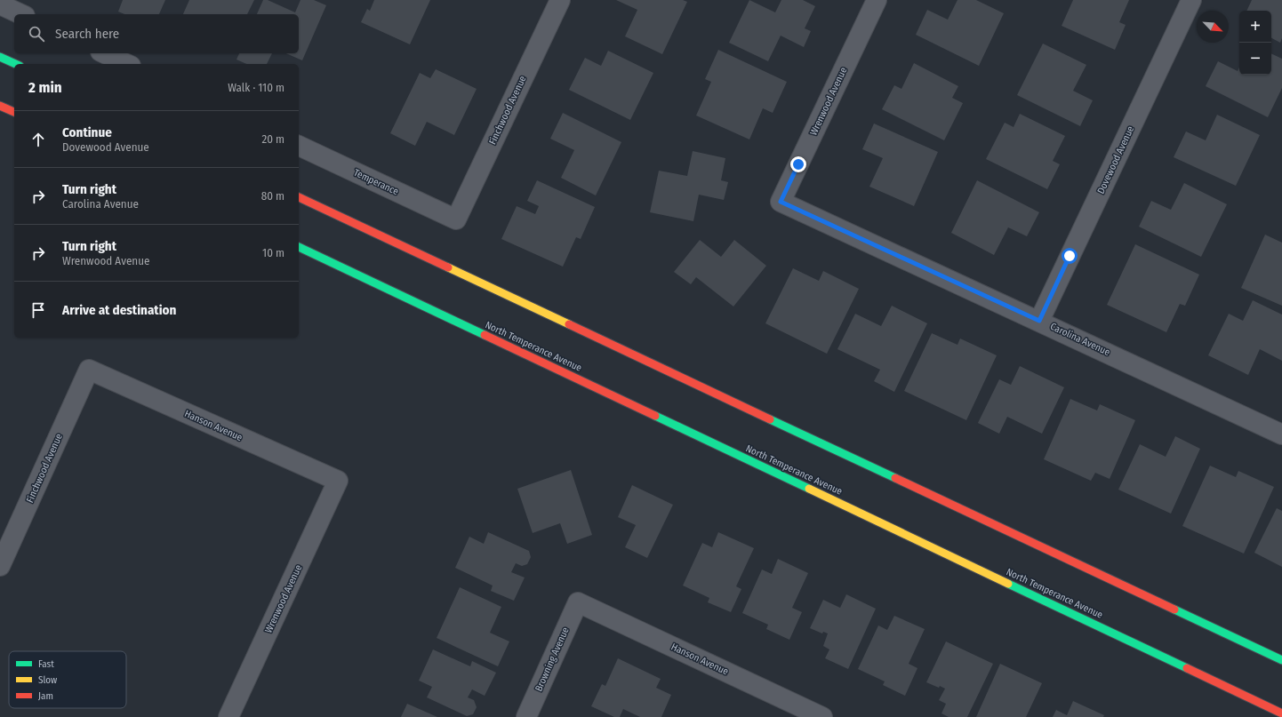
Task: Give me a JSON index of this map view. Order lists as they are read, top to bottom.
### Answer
{
  "streets": {
    "main road": ["North Temperance Avenue"],
    "street": [
      "Wrenwood Avenue",
      "Finchwood Avenue",
      "Dovewood Avenue",
      "Temperance",
      "Carolina Avenue",
      "Hanson Avenue",
      "Browning Avenue"
    ]
  },
  "crossings": [
    ["Wrenwood Avenue", "Carolina Avenue"],
    ["Wrenwood Avenue", "Hanson Avenue"],
    ["Finchwood Avenue", "Temperance"],
    ["Finchwood Avenue", "Hanson Avenue"],
    ["Dovewood Avenue", "Carolina Avenue"],
    ["Hanson Avenue", "Browning Avenue"]
  ],
  "legend": ["Fast", "Slow", "Jam"],
  "north": "bottom right",
  "page": {
    "map_buttons": ["+", "−"],
    "search": "Search here",
    "heading": ["2 min", "Walk · 110 m"],
    "list": [
      ["Continue", "Dovewood Avenue", "20 m"],
      ["Turn right", "Carolina Avenue", "80 m"],
      ["Turn right", "Wrenwood Avenue", "10 m"],
      "Arrive at destination"
    ]
  }
}
